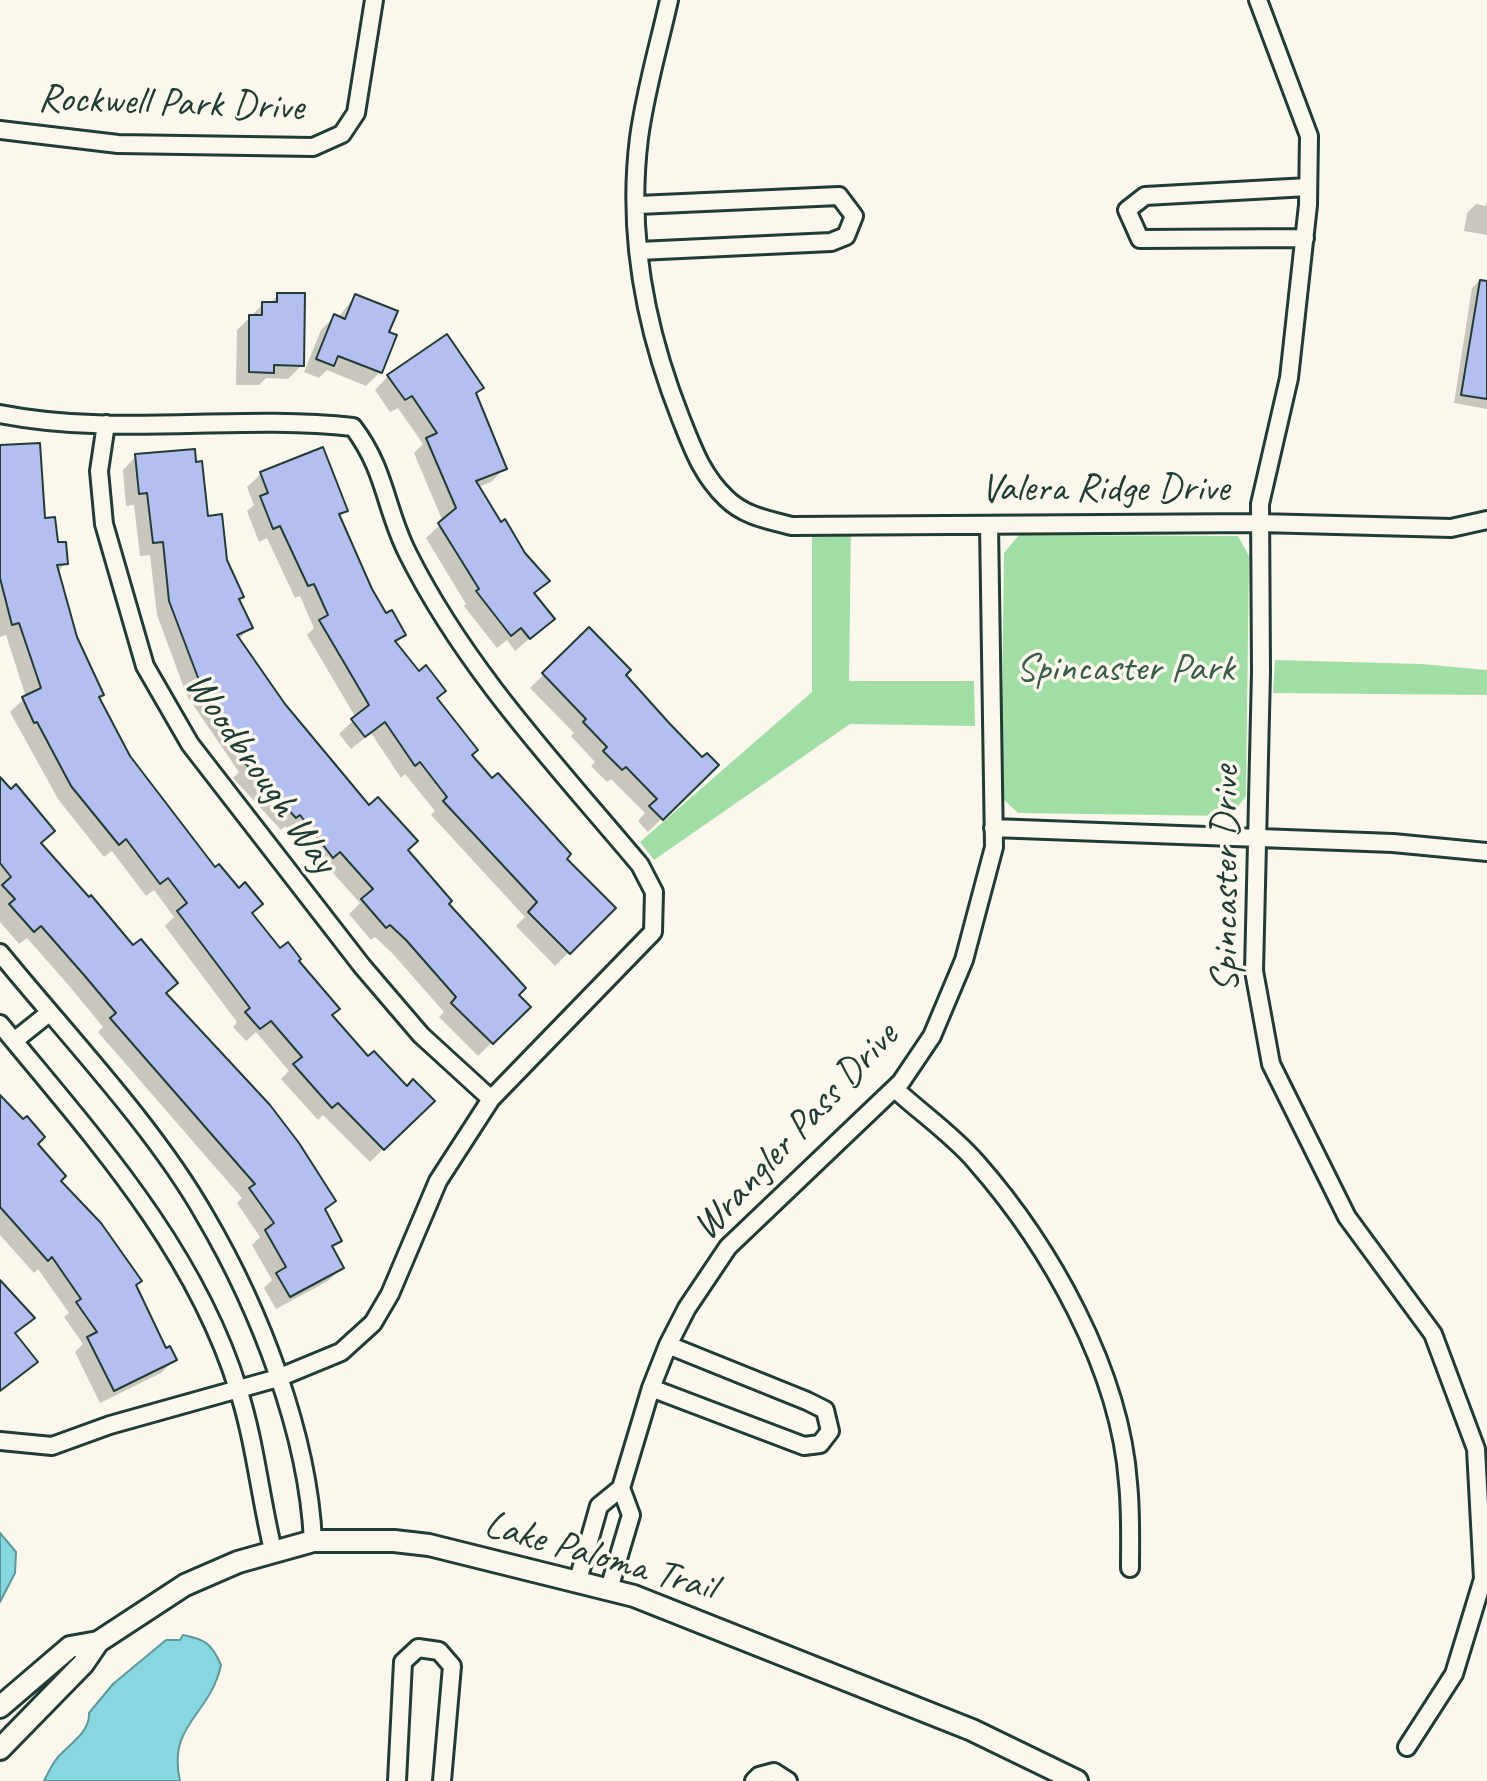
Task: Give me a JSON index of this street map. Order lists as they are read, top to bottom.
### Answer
{
  "streets": {
    "street": [
      "Rockwell Park Drive",
      "Valera Ridge Drive",
      "Woodbrough Way",
      "Spincaster Drive",
      "Wrangler Pass Drive",
      "Lake Paloma Trail"
    ]
  },
  "crossings": [
    ["Valera Ridge Drive", "Spincaster Drive"],
    ["Valera Ridge Drive", "Wrangler Pass Drive"],
    ["Wrangler Pass Drive", "Lake Paloma Trail"]
  ],
  "parks": ["Spincaster Park"]
}
